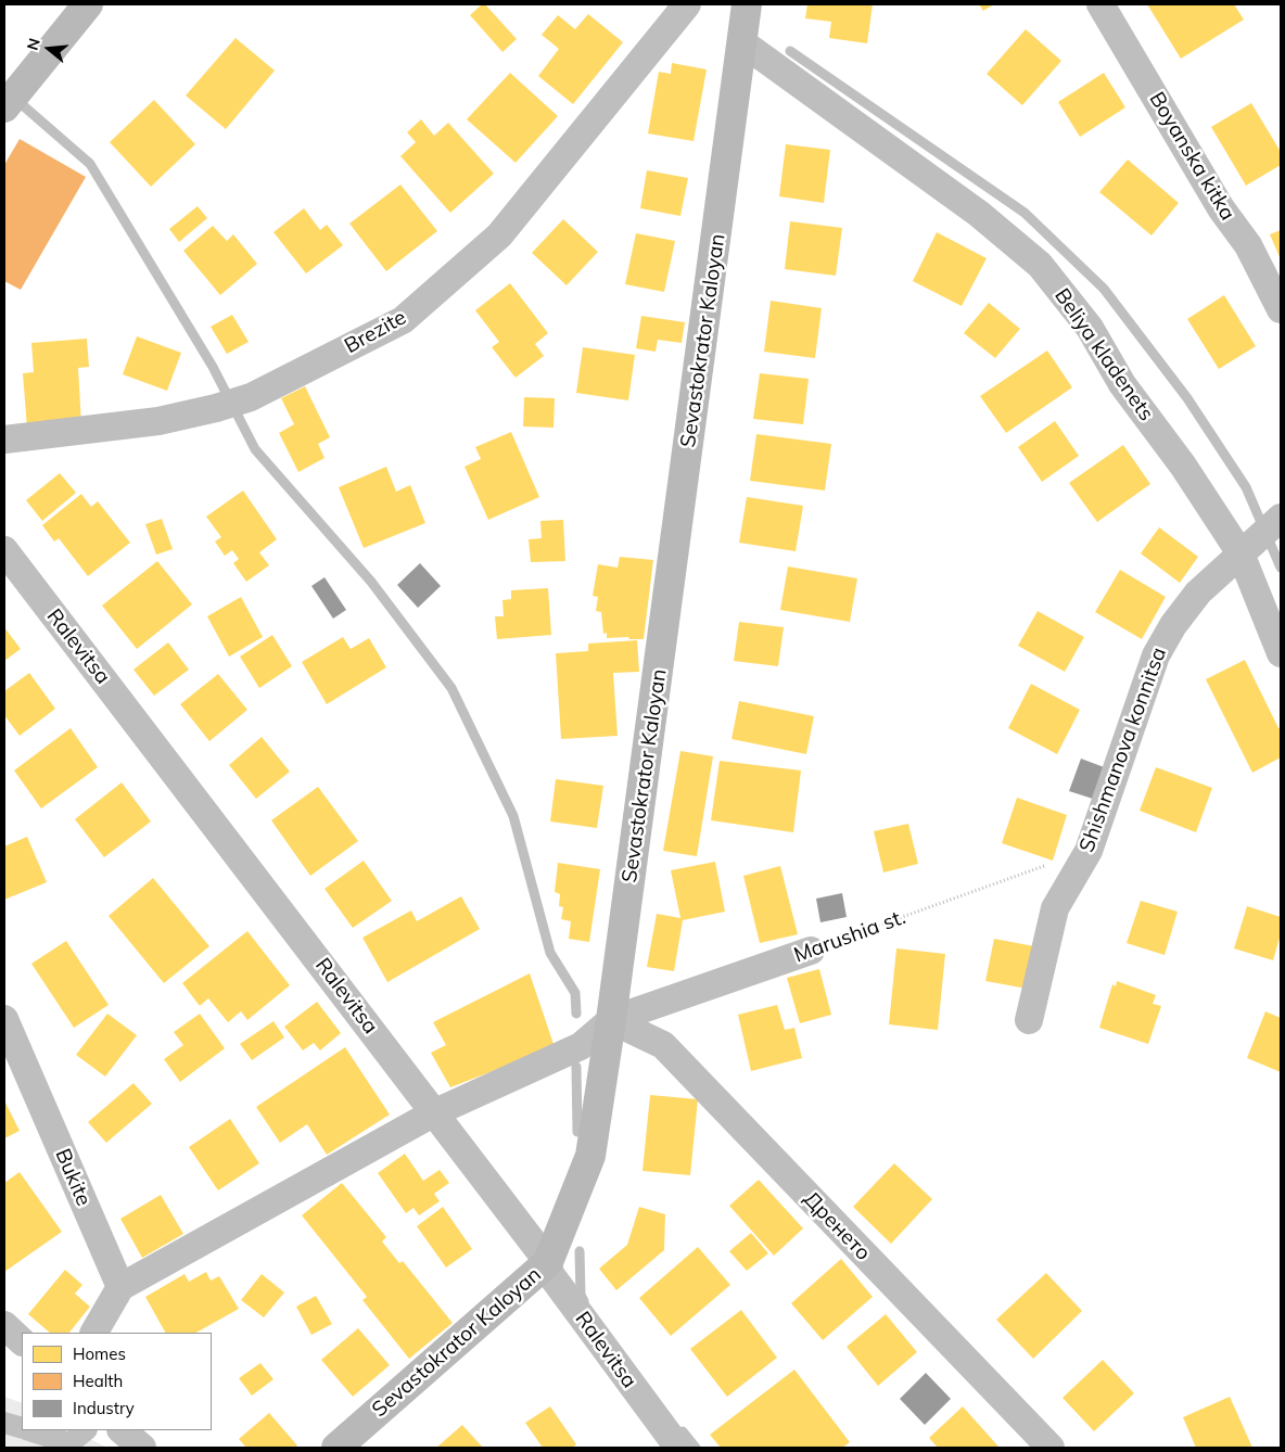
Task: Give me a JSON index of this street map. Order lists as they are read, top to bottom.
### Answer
{
  "streets": {
    "main road": ["Sevastokrator Kaloyan"],
    "street": [
      "Boyanska kitka",
      "Brezite",
      "Beliya kladenets",
      "Ralevitsa",
      "Shishmanova konnitsa",
      "Marushia st.",
      "Bukite",
      "Дренето"
    ]
  },
  "crossings": [
    ["Sevastokrator Kaloyan", "Beliya kladenets"],
    ["Sevastokrator Kaloyan", "Ralevitsa"],
    ["Sevastokrator Kaloyan", "Marushia st."],
    ["Sevastokrator Kaloyan", "Дренето"],
    ["Beliya kladenets", "Shishmanova konnitsa"],
    ["Shishmanova konnitsa", "Marushia st."],
    ["Marushia st.", "Дренето"]
  ],
  "legend": ["Homes", "Health", "Industry"],
  "north": "left"
}
